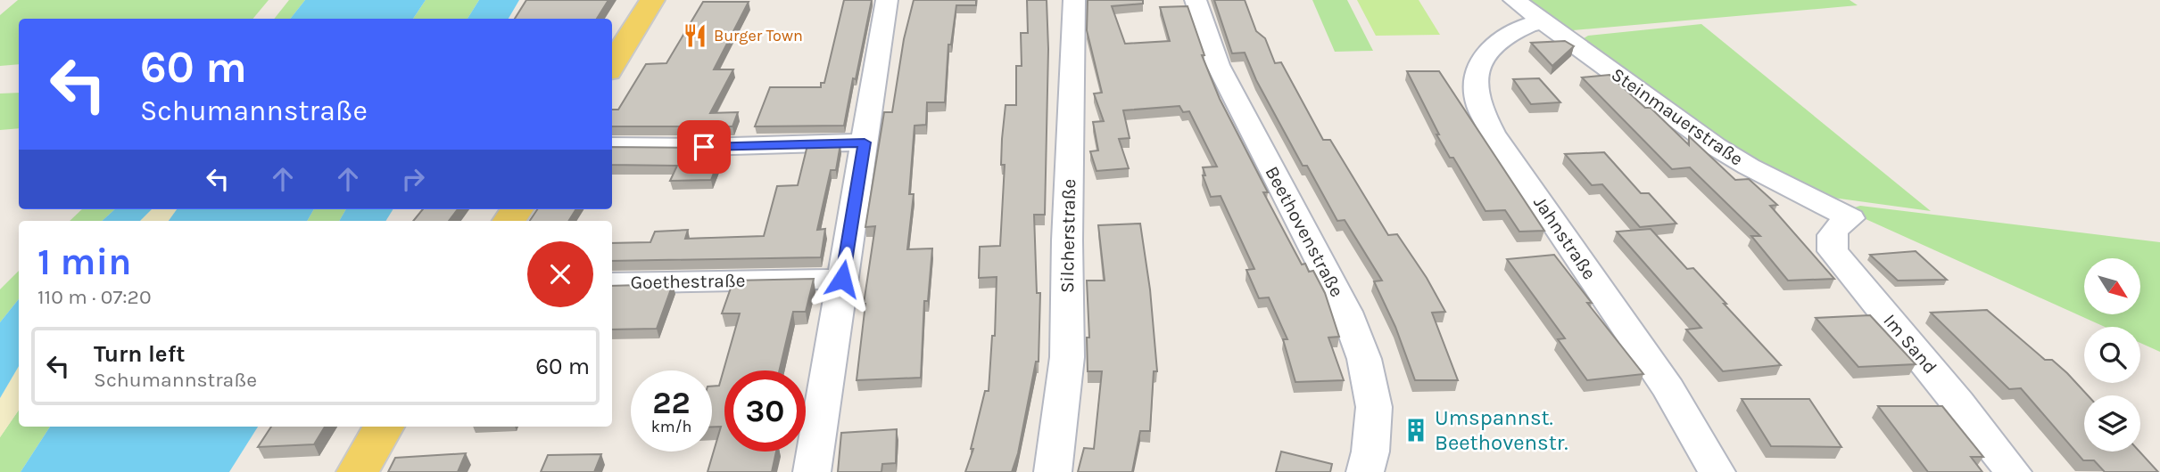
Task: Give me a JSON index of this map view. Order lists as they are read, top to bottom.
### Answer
{
  "streets": {
    "street": [
      "Steinmauerstraße",
      "Beethovenstraße",
      "Silcherstraße",
      "Jahnstraße",
      "Goethestraße",
      "Im Sand"
    ]
  },
  "crossings": [
    ["Steinmauerstraße", "Jahnstraße"],
    ["Steinmauerstraße", "Im Sand"]
  ],
  "places": {
    "restaurant": ["Burger Town"],
    "building": ["Umspannst. Beethovenstr."]
  },
  "north": "bottom right",
  "page": {
    "turn": ["60 m", "Schumannstraße"],
    "heading": ["1 min", "110 m · 07:20"],
    "list": [
      {
        "name": "Turn left",
        "note": "Schumannstraße",
        "value": "60 m"
      }
    ],
    "speed": "22 km/h",
    "limit": "30"
  }
}
